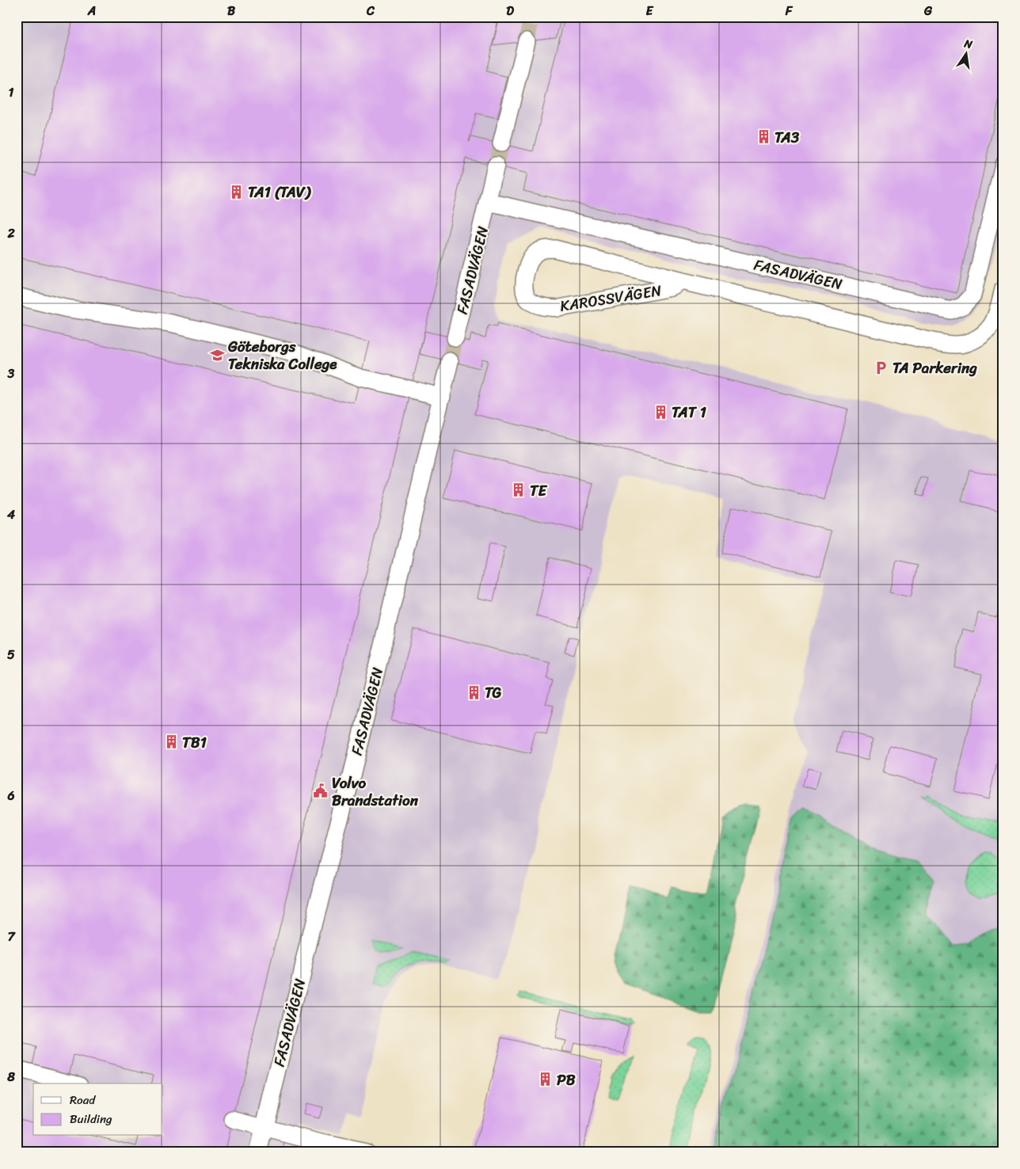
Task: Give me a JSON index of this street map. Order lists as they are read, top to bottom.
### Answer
{
  "streets": {
    "street": ["FASADVÄGEN", "KAROSSVÄGEN"]
  },
  "places": {
    "building": [
      "TA3",
      "TA1 (TAV)",
      "TAT 1",
      "TE",
      "TG",
      "TB1",
      "PB"
    ],
    "school or university": ["Göteborgs Tekniska College"],
    "parking": ["TA Parkering"],
    "public building": ["Volvo Brandstation"]
  },
  "legend": ["Road", "Building"],
  "north": "top",
  "grid": {
    "columns": [
      "A",
      "B",
      "C",
      "D",
      "E",
      "F",
      "G"
    ],
    "rows": [
      "1",
      "2",
      "3",
      "4",
      "5",
      "6",
      "7",
      "8"
    ]
  }
}
